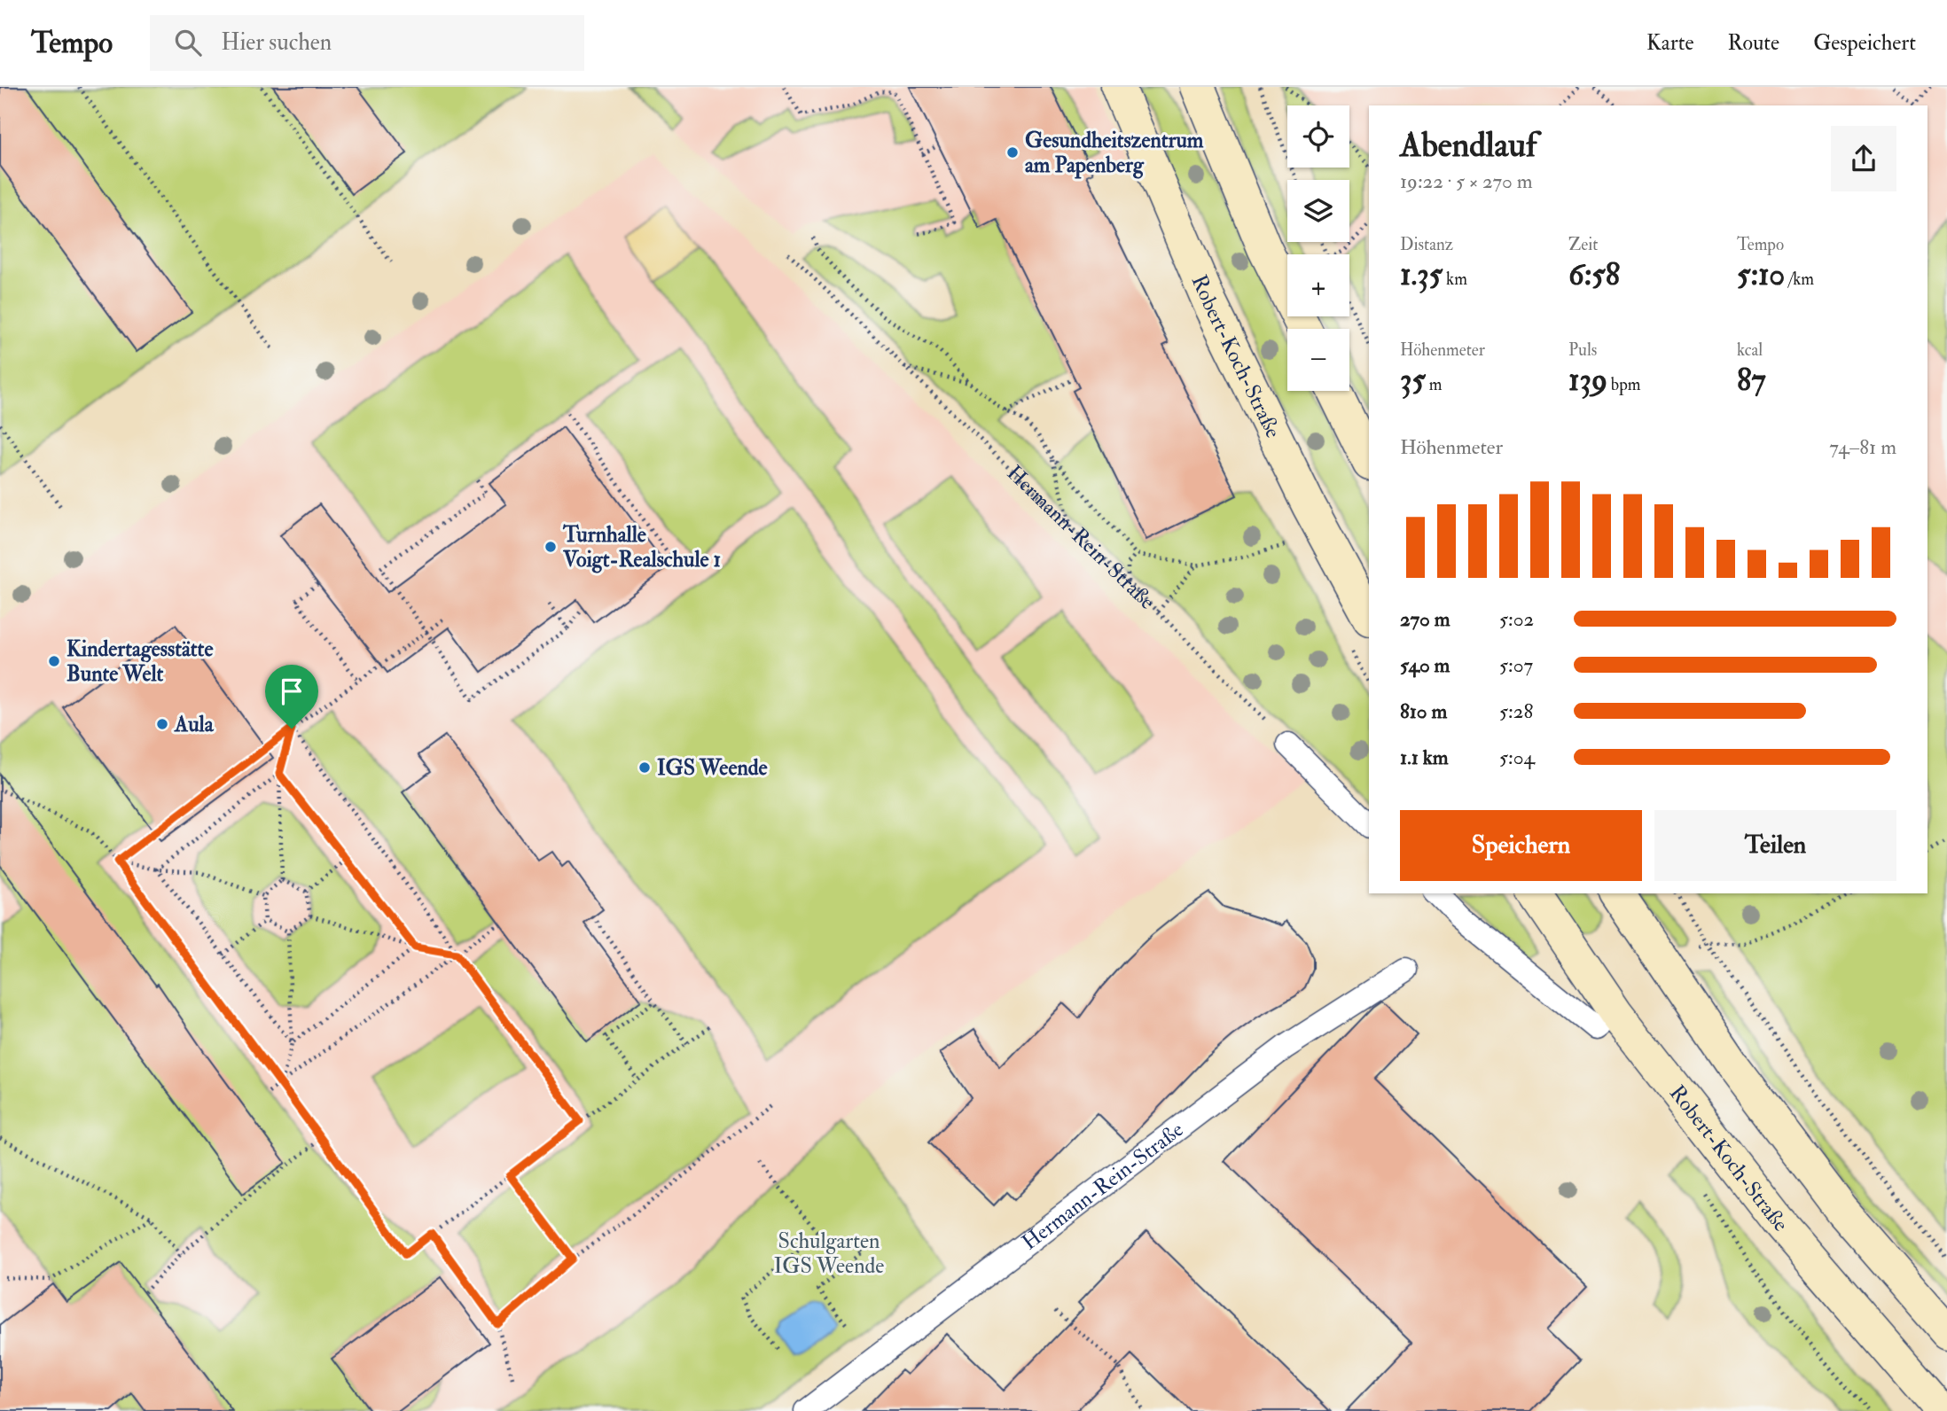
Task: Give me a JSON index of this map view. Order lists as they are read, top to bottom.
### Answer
{
  "streets": {
    "street": ["Robert-Koch-Straße"],
    "lane": ["Hermann-Rein-Straße"]
  },
  "parks": ["Schulgarten IGS Weende"],
  "places": [
    "Gesundheitszentrum am Papenberg",
    "Turnhalle Voigt-Realschule 1",
    "Kindertagesstätte Bunte Welt",
    "Aula",
    "IGS Weende"
  ],
  "page": {
    "header": "Tempo",
    "search": "Hier suchen",
    "nav": ["Karte", "Route", "Gespeichert"],
    "map_buttons": ["+", "−"],
    "heading": ["Abendlauf", "19:22 · 5 × 270 m"],
    "stats": [
      ["Distanz", "1.35 km"],
      ["Zeit", "6:58"],
      ["Tempo", "5:10 /km"],
      ["Höhenmeter", "35 m"],
      ["Puls", "139 bpm"],
      ["kcal", "87"]
    ],
    "chart": ["Höhenmeter", "74–81 m"],
    "list": [
      {
        "name": "270 m",
        "note": "5:02"
      },
      {
        "name": "540 m",
        "note": "5:07"
      },
      {
        "name": "810 m",
        "note": "5:28"
      },
      {
        "name": "1.1 km",
        "note": "5:04"
      }
    ],
    "buttons": ["Speichern", "Teilen"]
  }
}
